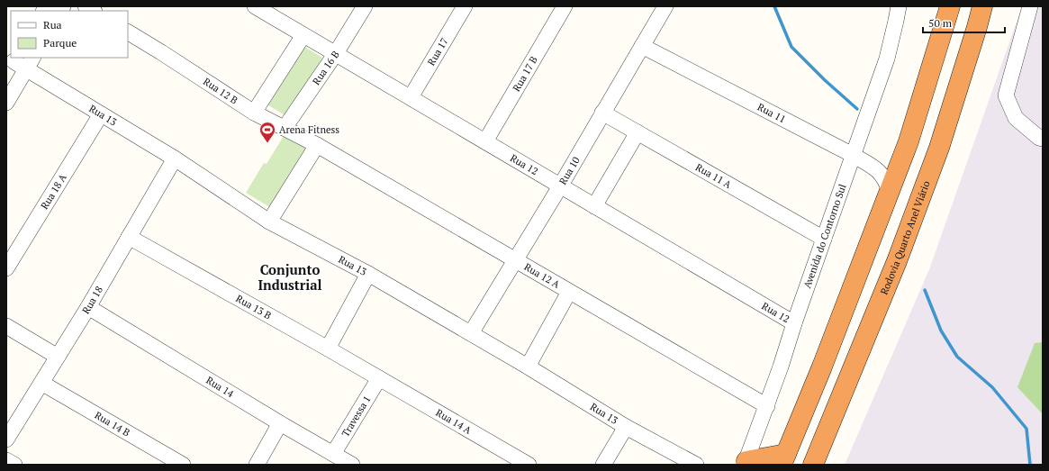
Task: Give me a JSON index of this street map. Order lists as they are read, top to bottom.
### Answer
{
  "streets": {
    "highway": ["Rodovia Quarto Anel Viário"],
    "street": [
      "Rua 17",
      "Rua 16 B",
      "Rua 17 B",
      "Rua 12 B",
      "Rua 11",
      "Rua 13",
      "Rua 12",
      "Rua 10",
      "Rua 11 A",
      "Rua 18 A",
      "Avenida do Contorno Sul",
      "Rua 12 A",
      "Rua 18",
      "Rua 13 B",
      "Rua 14",
      "Travessa 1",
      "Rua 14 A",
      "Rua 14 B"
    ]
  },
  "crossings": [
    ["Rua 17", "Rua 12"],
    ["Rua 16 B", "Rua 12 B"],
    ["Rua 16 B", "Rua 12"],
    ["Rua 17 B", "Rua 12"],
    ["Rua 12 B", "Rua 12 A"],
    ["Rua 11", "Rua 10"],
    ["Rua 11", "Avenida do Contorno Sul"],
    ["Rua 13", "Rua 10"],
    ["Rua 13", "Rua 18 A"],
    ["Rua 13", "Rua 18"],
    ["Rua 12", "Rua 10"],
    ["Rua 12", "Avenida do Contorno Sul"],
    ["Rua 10", "Rua 11 A"],
    ["Rua 10", "Rua 12 A"],
    ["Rua 11 A", "Avenida do Contorno Sul"],
    ["Avenida do Contorno Sul", "Rua 12 A"],
    ["Rua 18", "Rua 13 B"],
    ["Rua 18", "Rua 14"],
    ["Rua 18", "Rua 14 B"],
    ["Rua 13 B", "Travessa 1"],
    ["Rua 13 B", "Rua 14 A"],
    ["Rua 14", "Travessa 1"],
    ["Travessa 1", "Rua 14 A"]
  ],
  "districts": ["Conjunto Industrial"],
  "places": {
    "sports": ["Arena Fitness"]
  },
  "legend": ["Rua", "Parque"],
  "scale_bar": "50 m"
}
